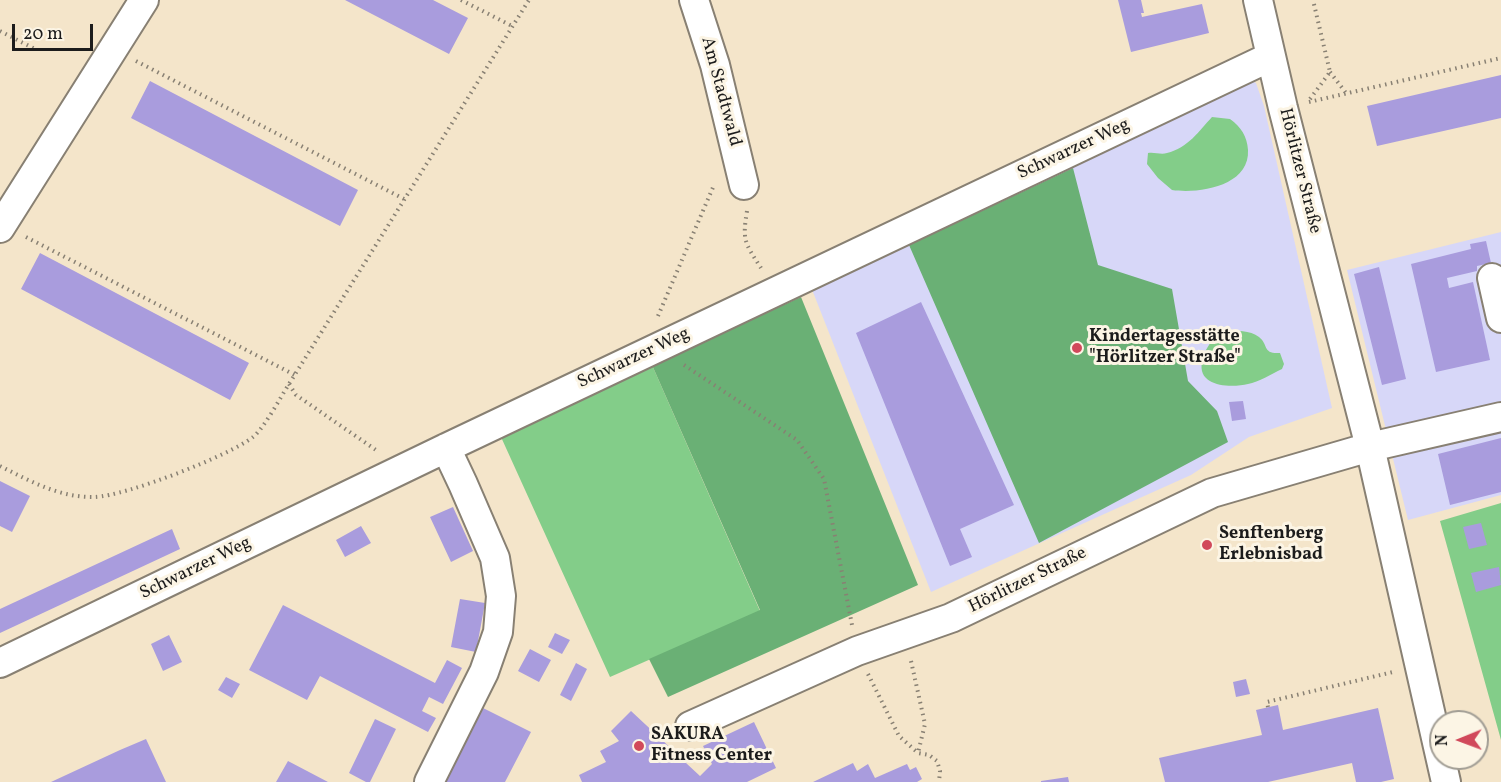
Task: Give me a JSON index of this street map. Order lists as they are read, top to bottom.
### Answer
{
  "streets": {
    "street": ["Am Stadtwald", "Schwarzer Weg", "Hörlitzer Straße"]
  },
  "crossings": [
    ["Schwarzer Weg", "Hörlitzer Straße"]
  ],
  "places": ["Kindertagesstätte \"Hörlitzer Straße\"", "Senftenberg Erlebnisbad", "SAKURA Fitness Center"],
  "scale_bar": "20 m",
  "north": "left"
}
